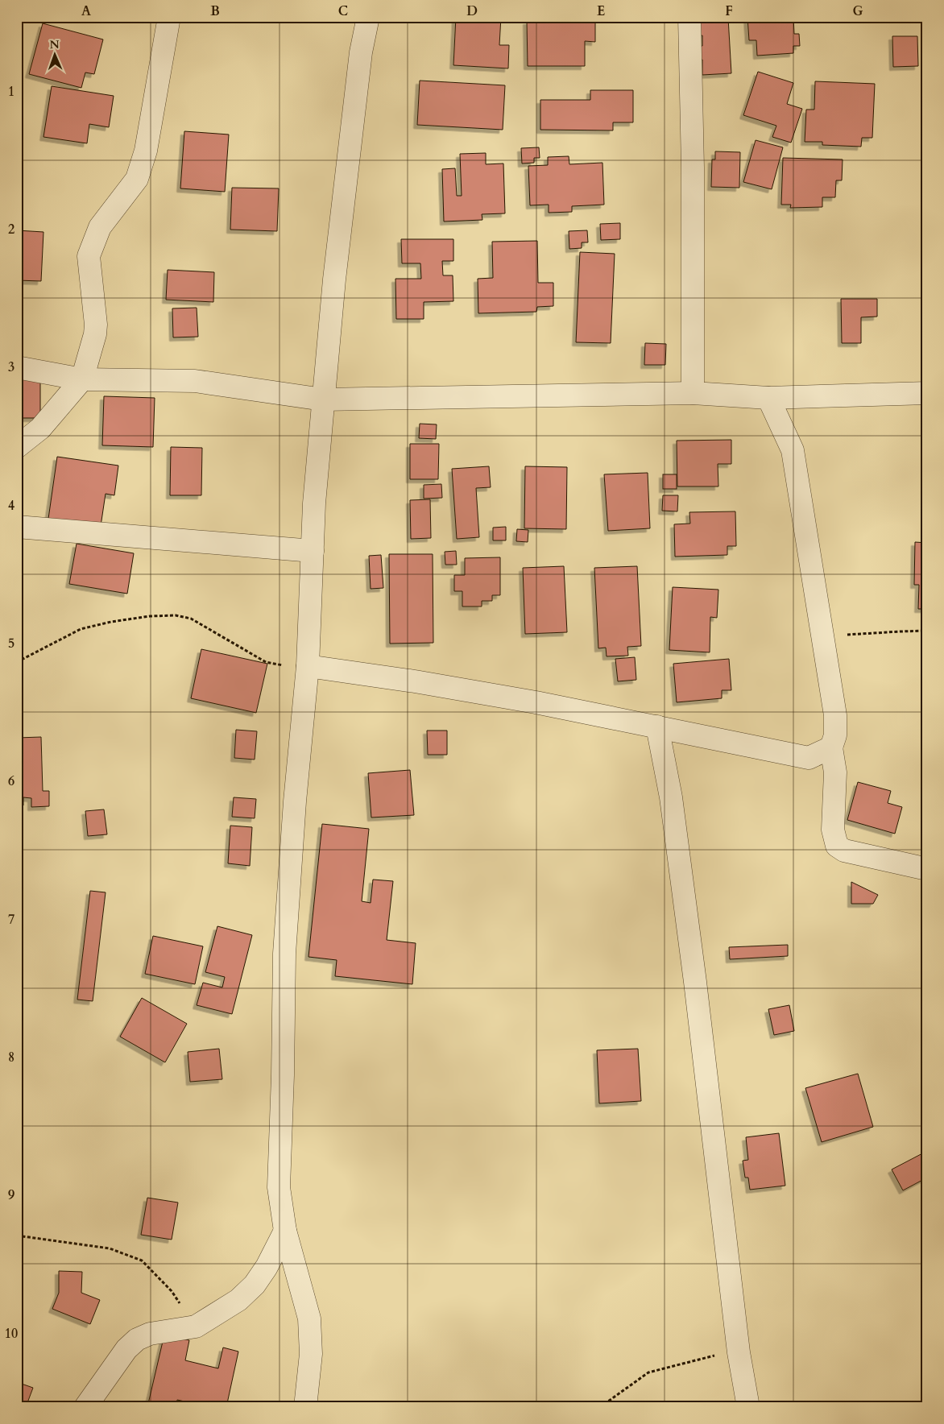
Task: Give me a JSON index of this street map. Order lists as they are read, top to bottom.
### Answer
{
  "north": "top",
  "grid": {
    "columns": [
      "A",
      "B",
      "C",
      "D",
      "E",
      "F",
      "G"
    ],
    "rows": [
      "1",
      "2",
      "3",
      "4",
      "5",
      "6",
      "7",
      "8",
      "9",
      "10"
    ]
  }
}
